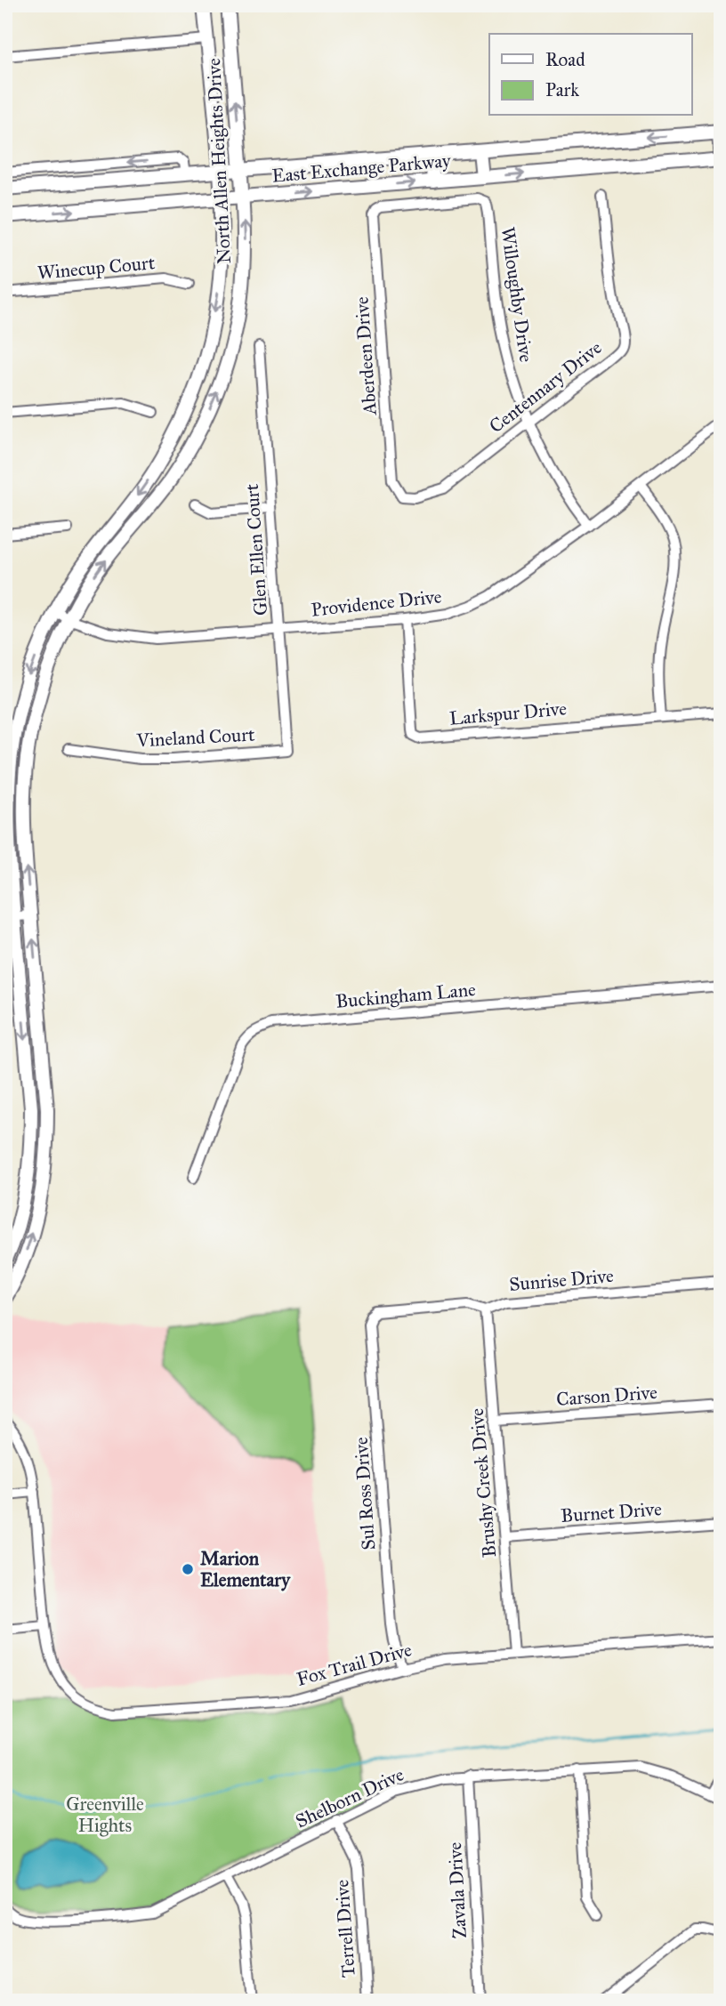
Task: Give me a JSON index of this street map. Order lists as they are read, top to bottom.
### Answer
{
  "streets": {
    "main road": ["North Allen Heights Drive", "East Exchange Parkway"],
    "street": [
      "Winecup Court",
      "Willoughby Drive",
      "Aberdeen Drive",
      "Centennary Drive",
      "Glen Ellen Court",
      "Providence Drive",
      "Larkspur Drive",
      "Vineland Court",
      "Buckingham Lane",
      "Sunrise Drive",
      "Carson Drive",
      "Brushy Creek Drive",
      "Sul Ross Drive",
      "Burnet Drive",
      "Fox Trail Drive",
      "Shelborn Drive",
      "Zavala Drive",
      "Terrell Drive"
    ]
  },
  "crossings": [
    ["North Allen Heights Drive", "East Exchange Parkway"],
    ["North Allen Heights Drive", "Providence Drive"],
    ["Willoughby Drive", "Aberdeen Drive"],
    ["Willoughby Drive", "Centennary Drive"],
    ["Willoughby Drive", "Providence Drive"],
    ["Aberdeen Drive", "Centennary Drive"],
    ["Glen Ellen Court", "Providence Drive"],
    ["Glen Ellen Court", "Vineland Court"],
    ["Providence Drive", "Larkspur Drive"],
    ["Sunrise Drive", "Brushy Creek Drive"],
    ["Sunrise Drive", "Sul Ross Drive"],
    ["Carson Drive", "Brushy Creek Drive"],
    ["Brushy Creek Drive", "Burnet Drive"],
    ["Brushy Creek Drive", "Fox Trail Drive"],
    ["Sul Ross Drive", "Fox Trail Drive"],
    ["Shelborn Drive", "Zavala Drive"],
    ["Shelborn Drive", "Terrell Drive"]
  ],
  "parks": ["Greenville Hights"],
  "places": ["Marion Elementary"],
  "legend": ["Road", "Park"]
}
